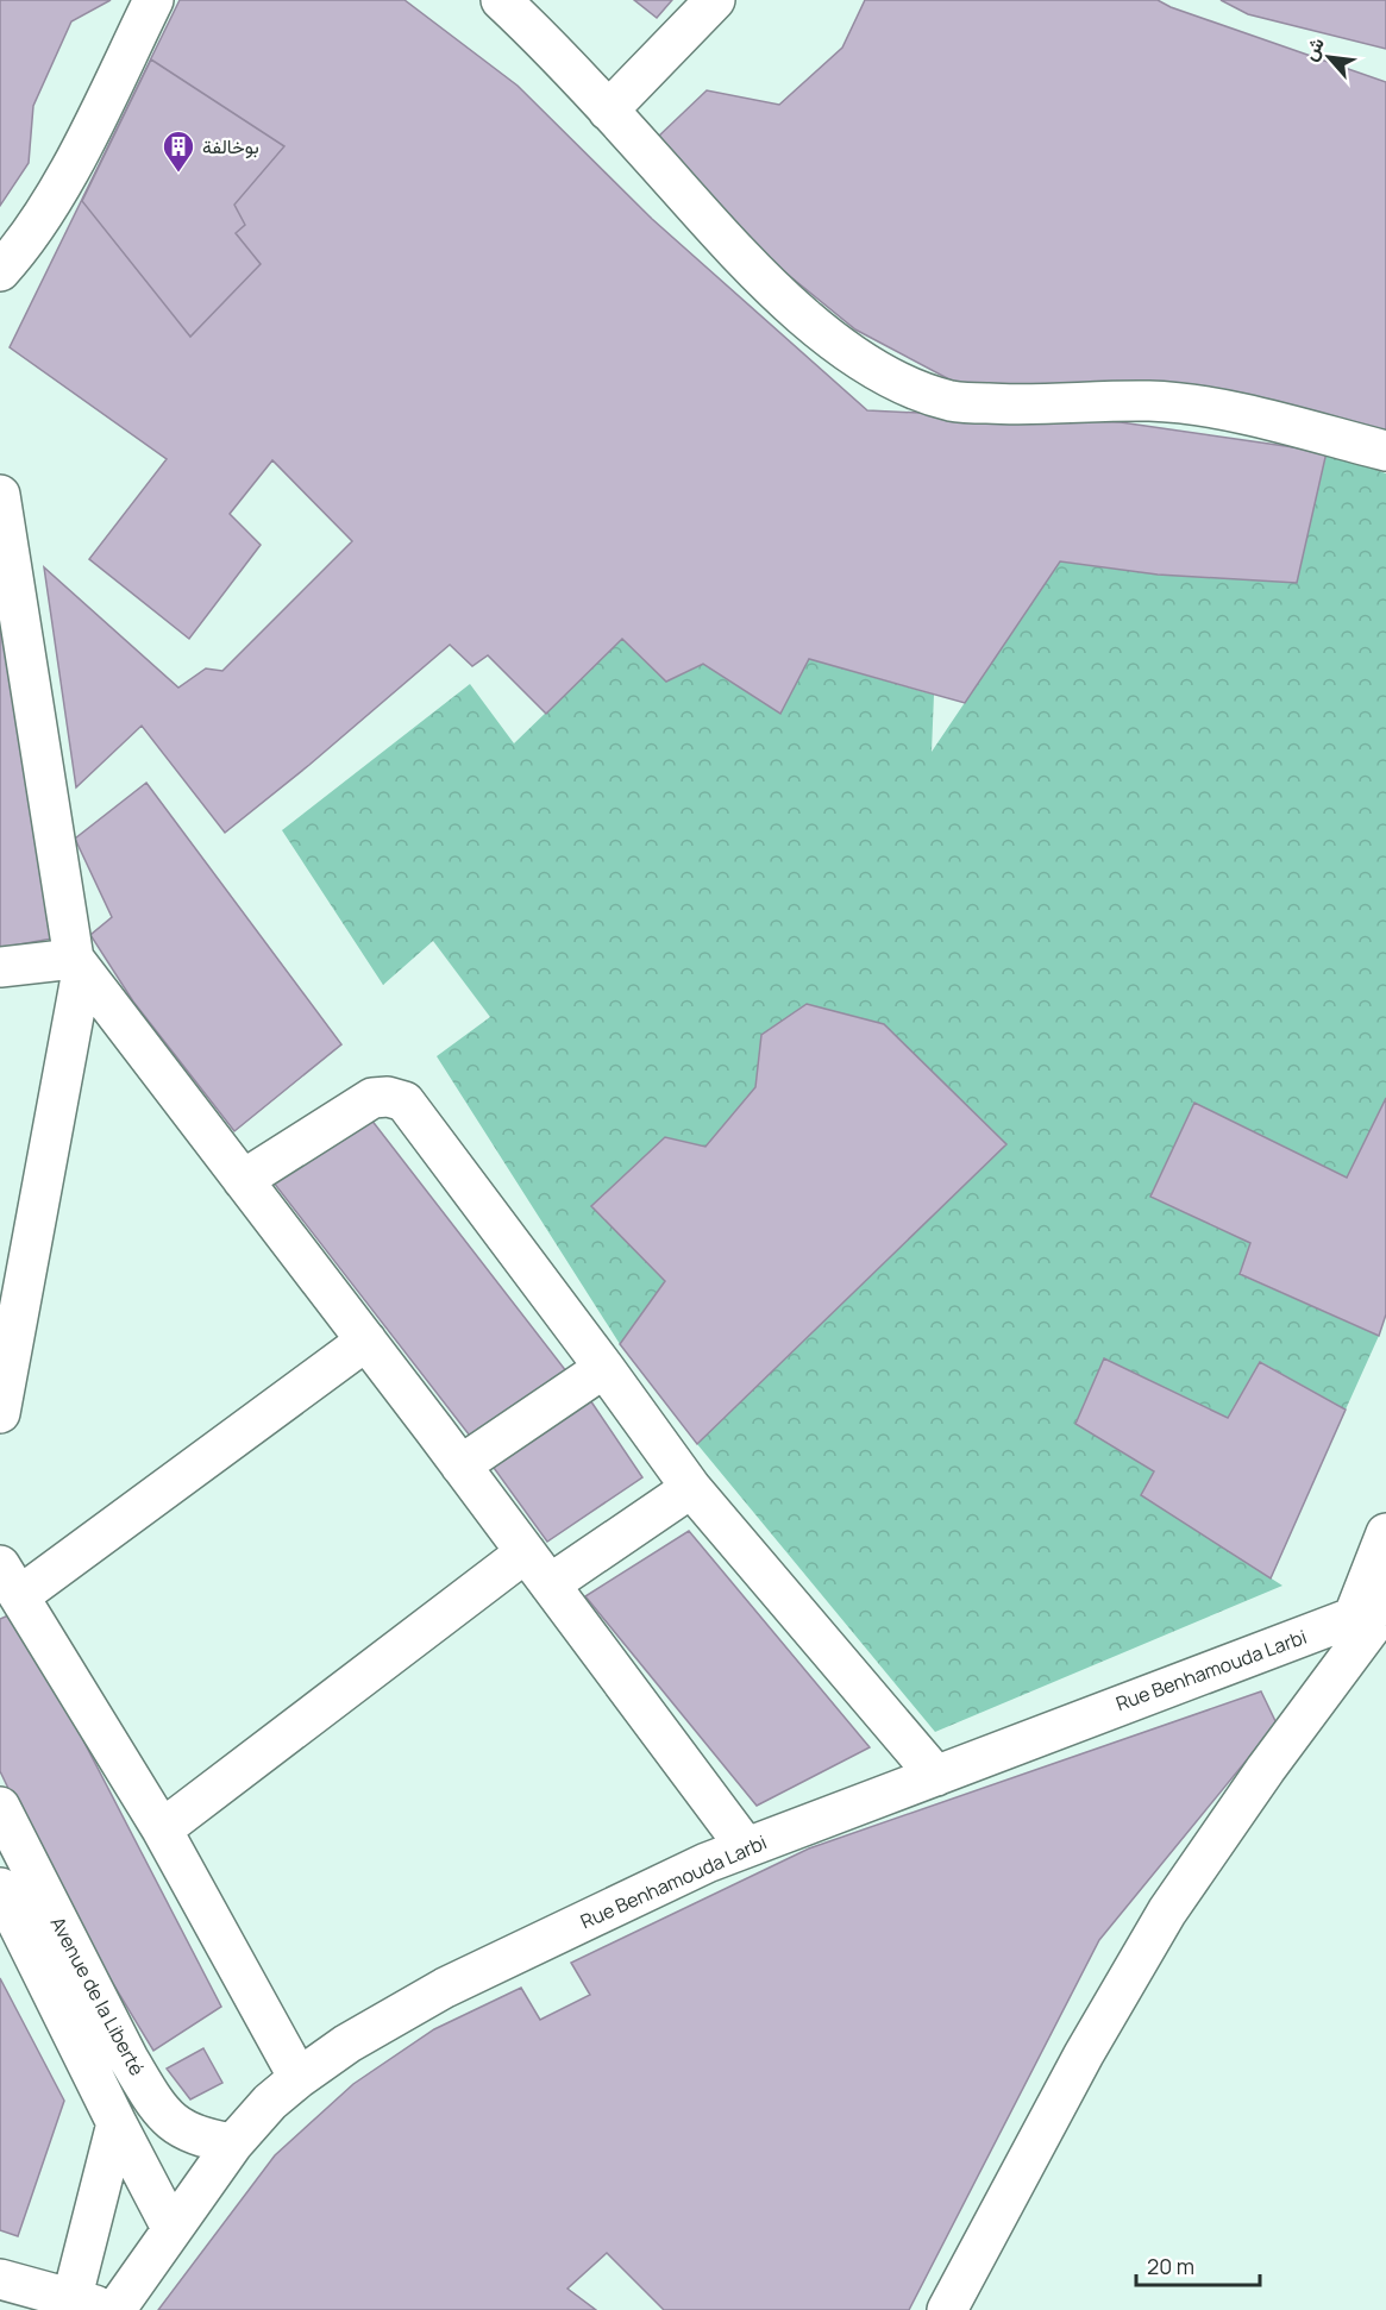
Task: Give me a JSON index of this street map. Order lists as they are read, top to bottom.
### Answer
{
  "streets": {
    "street": ["Rue Benhamouda Larbi", "Avenue de la Liberté"]
  },
  "crossings": [
    ["Rue Benhamouda Larbi", "Avenue de la Liberté"]
  ],
  "places": {
    "building": ["بوخالفة"]
  },
  "scale_bar": "20 m",
  "north": "top left"
}
